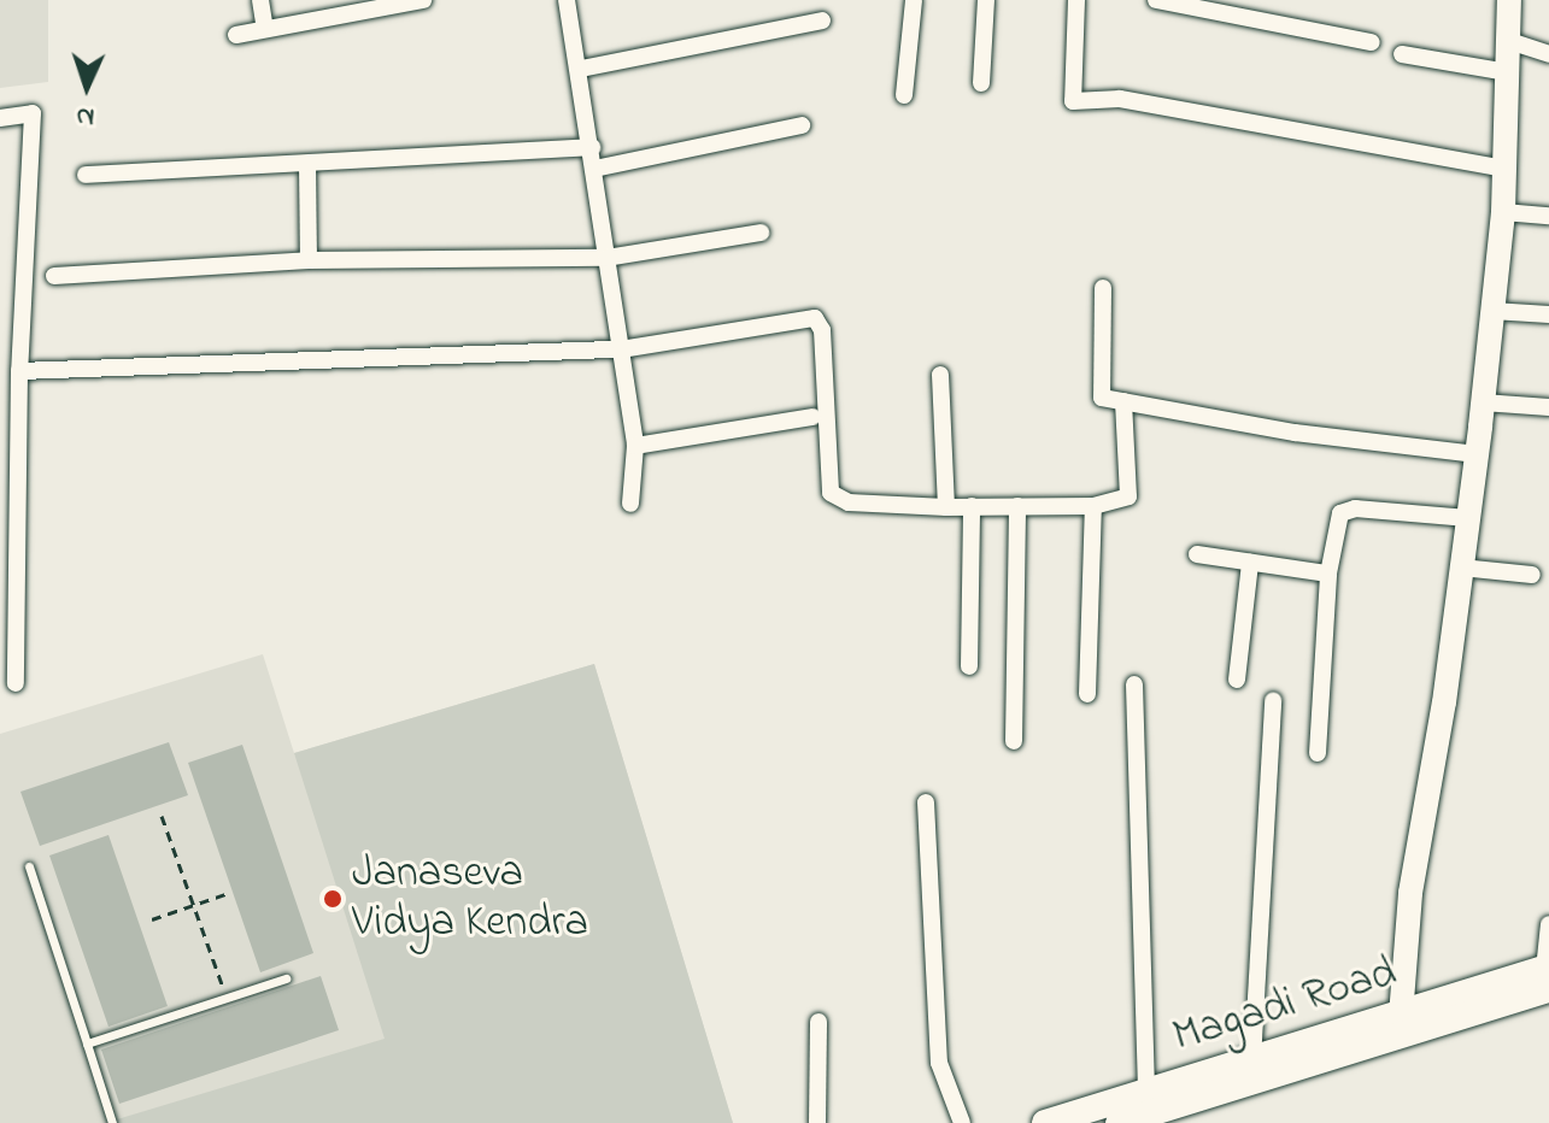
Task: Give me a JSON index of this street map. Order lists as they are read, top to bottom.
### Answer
{
  "streets": {
    "main road": ["Magadi Road"]
  },
  "places": ["Janaseva Vidya Kendra"],
  "north": "bottom"
}
